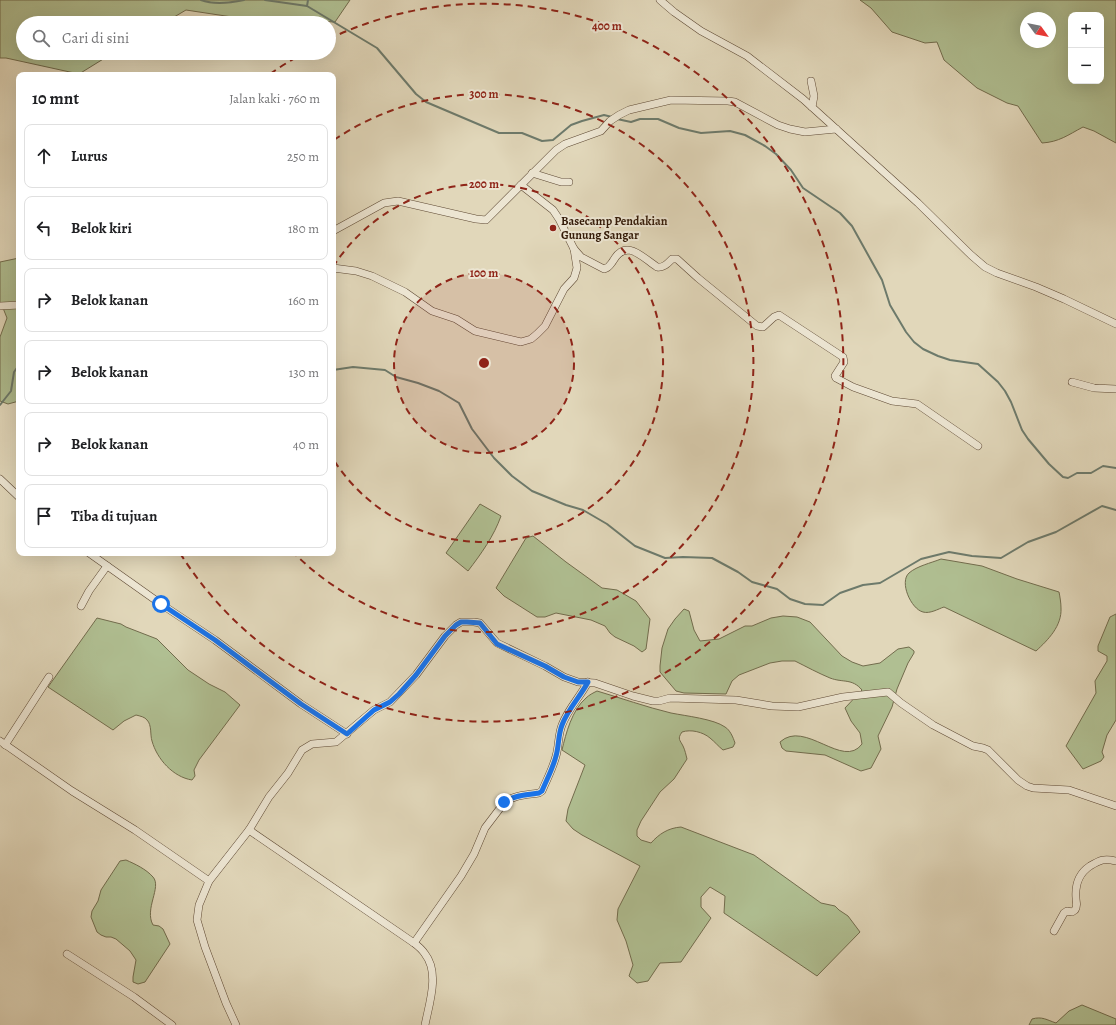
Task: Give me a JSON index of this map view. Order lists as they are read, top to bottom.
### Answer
{
  "places": ["Basecamp Pendakian Gunung Sangar"],
  "north": "bottom right",
  "page": {
    "map_buttons": ["+", "−"],
    "search": "Cari di sini",
    "heading": ["10 mnt", "Jalan kaki · 760 m"],
    "list": [
      ["Lurus", "250 m"],
      ["Belok kiri", "180 m"],
      ["Belok kanan", "160 m"],
      ["Belok kanan", "130 m"],
      ["Belok kanan", "40 m"],
      "Tiba di tujuan"
    ]
  },
  "rings": [
    "400 m",
    "300 m",
    "200 m",
    "100 m"
  ]
}
